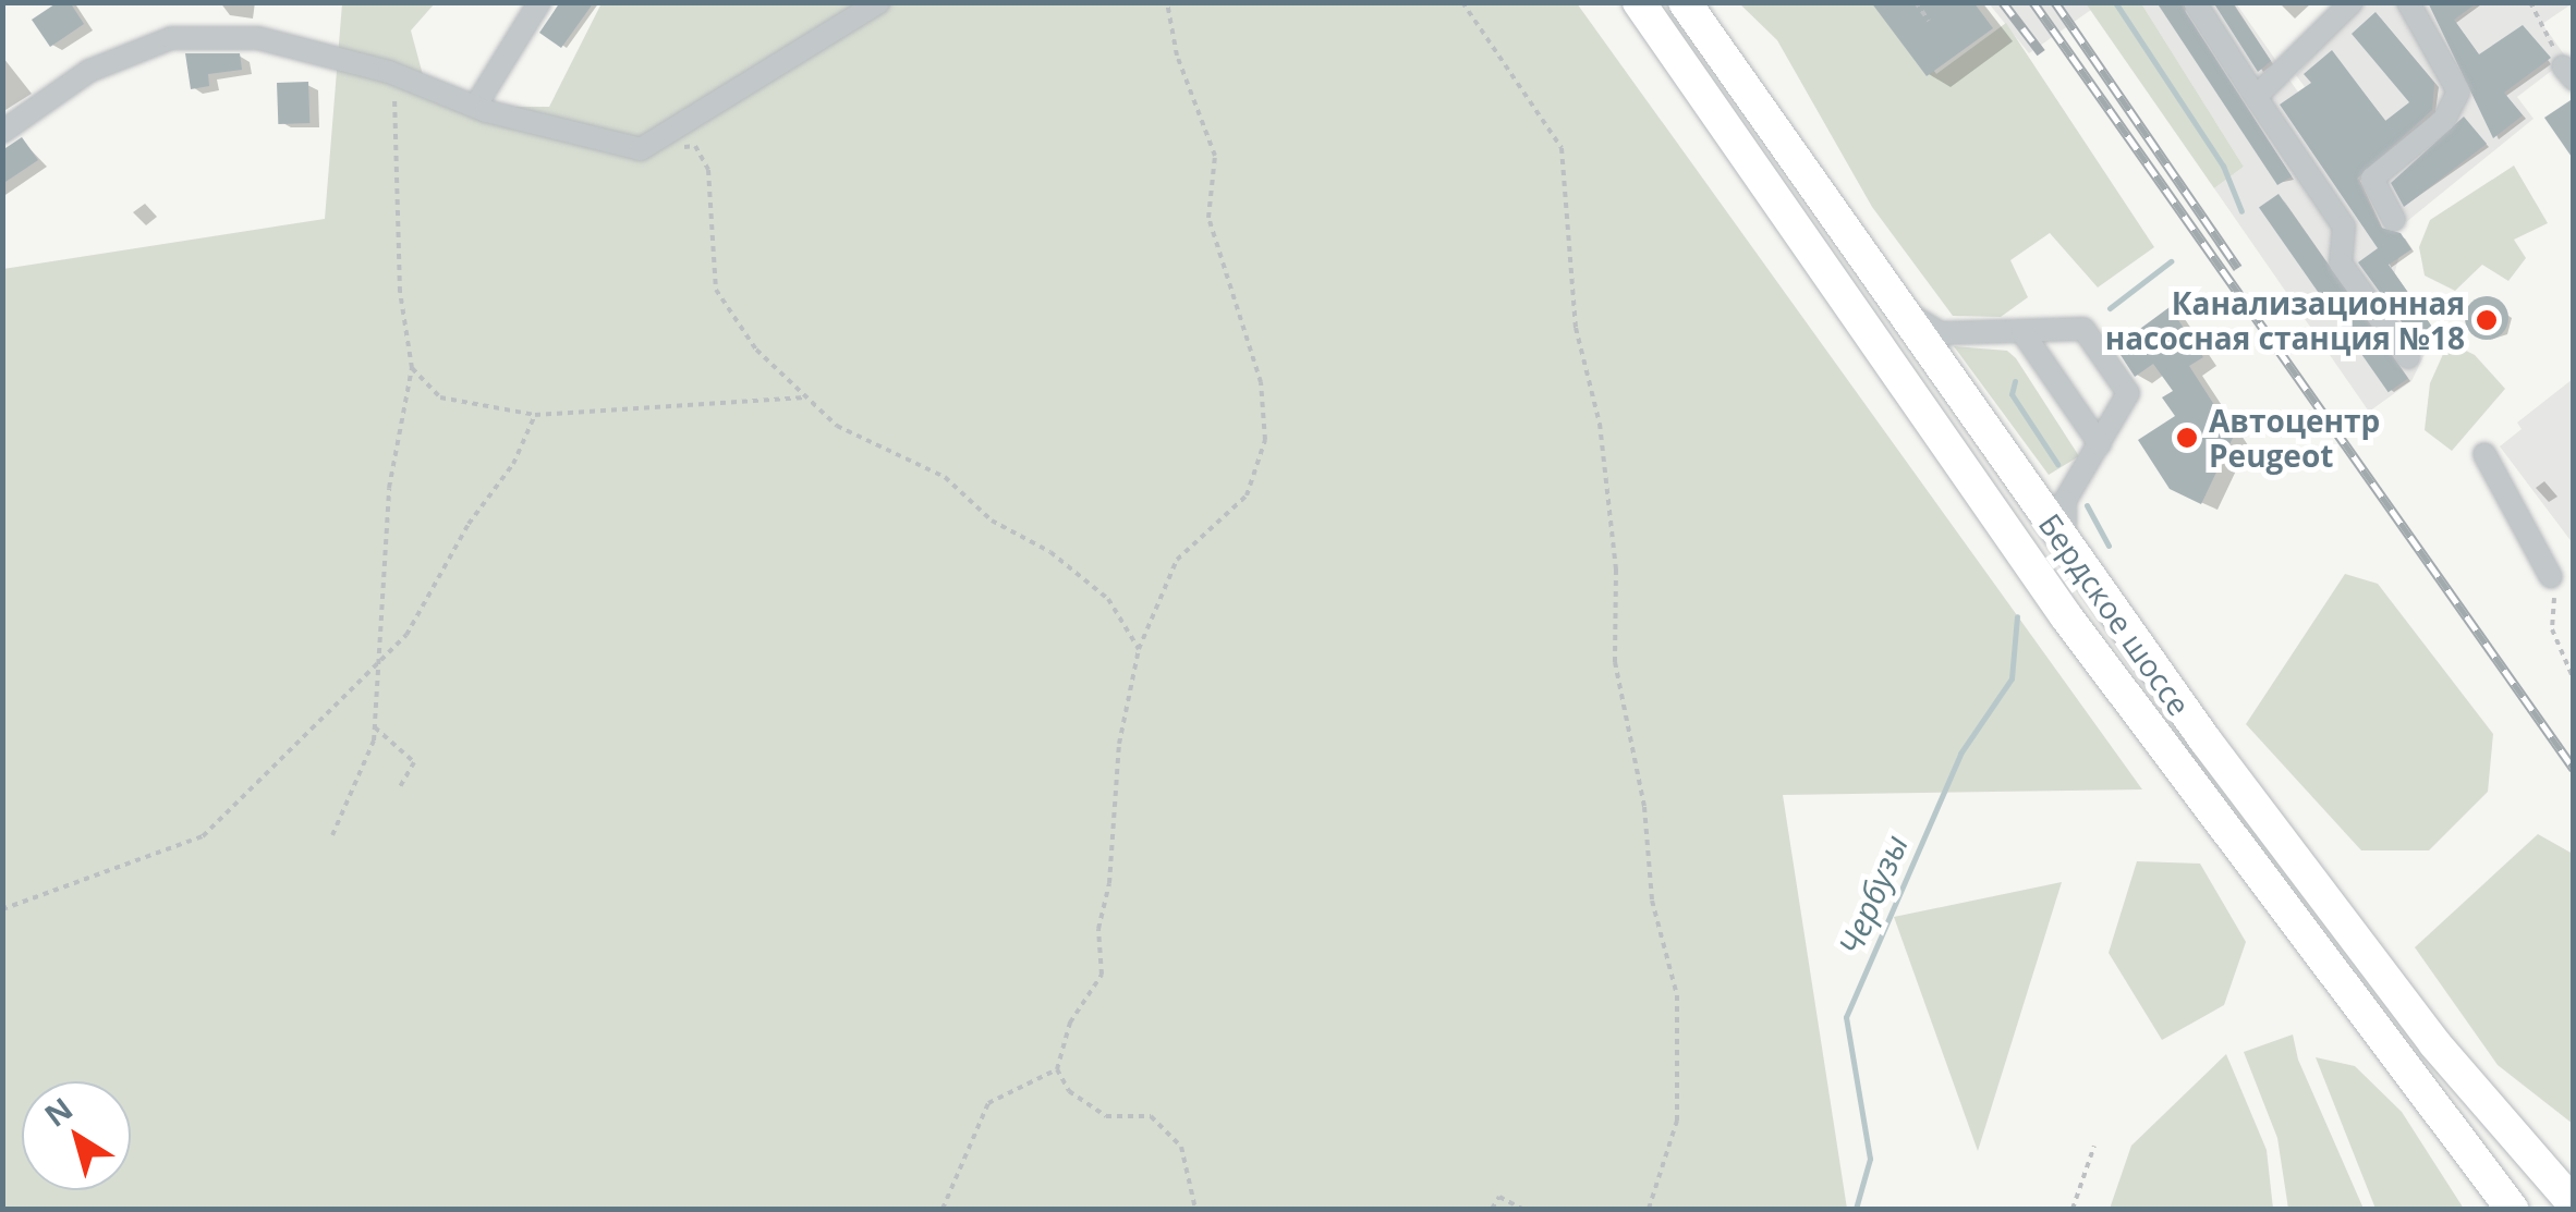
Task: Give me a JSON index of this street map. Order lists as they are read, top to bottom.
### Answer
{
  "streets": {
    "highway": ["Бердское шоссе"]
  },
  "water": ["Чербузы"],
  "places": ["Канализационная насосная станция №18", "Автоцентр Peugeot"],
  "north": "top left"
}
